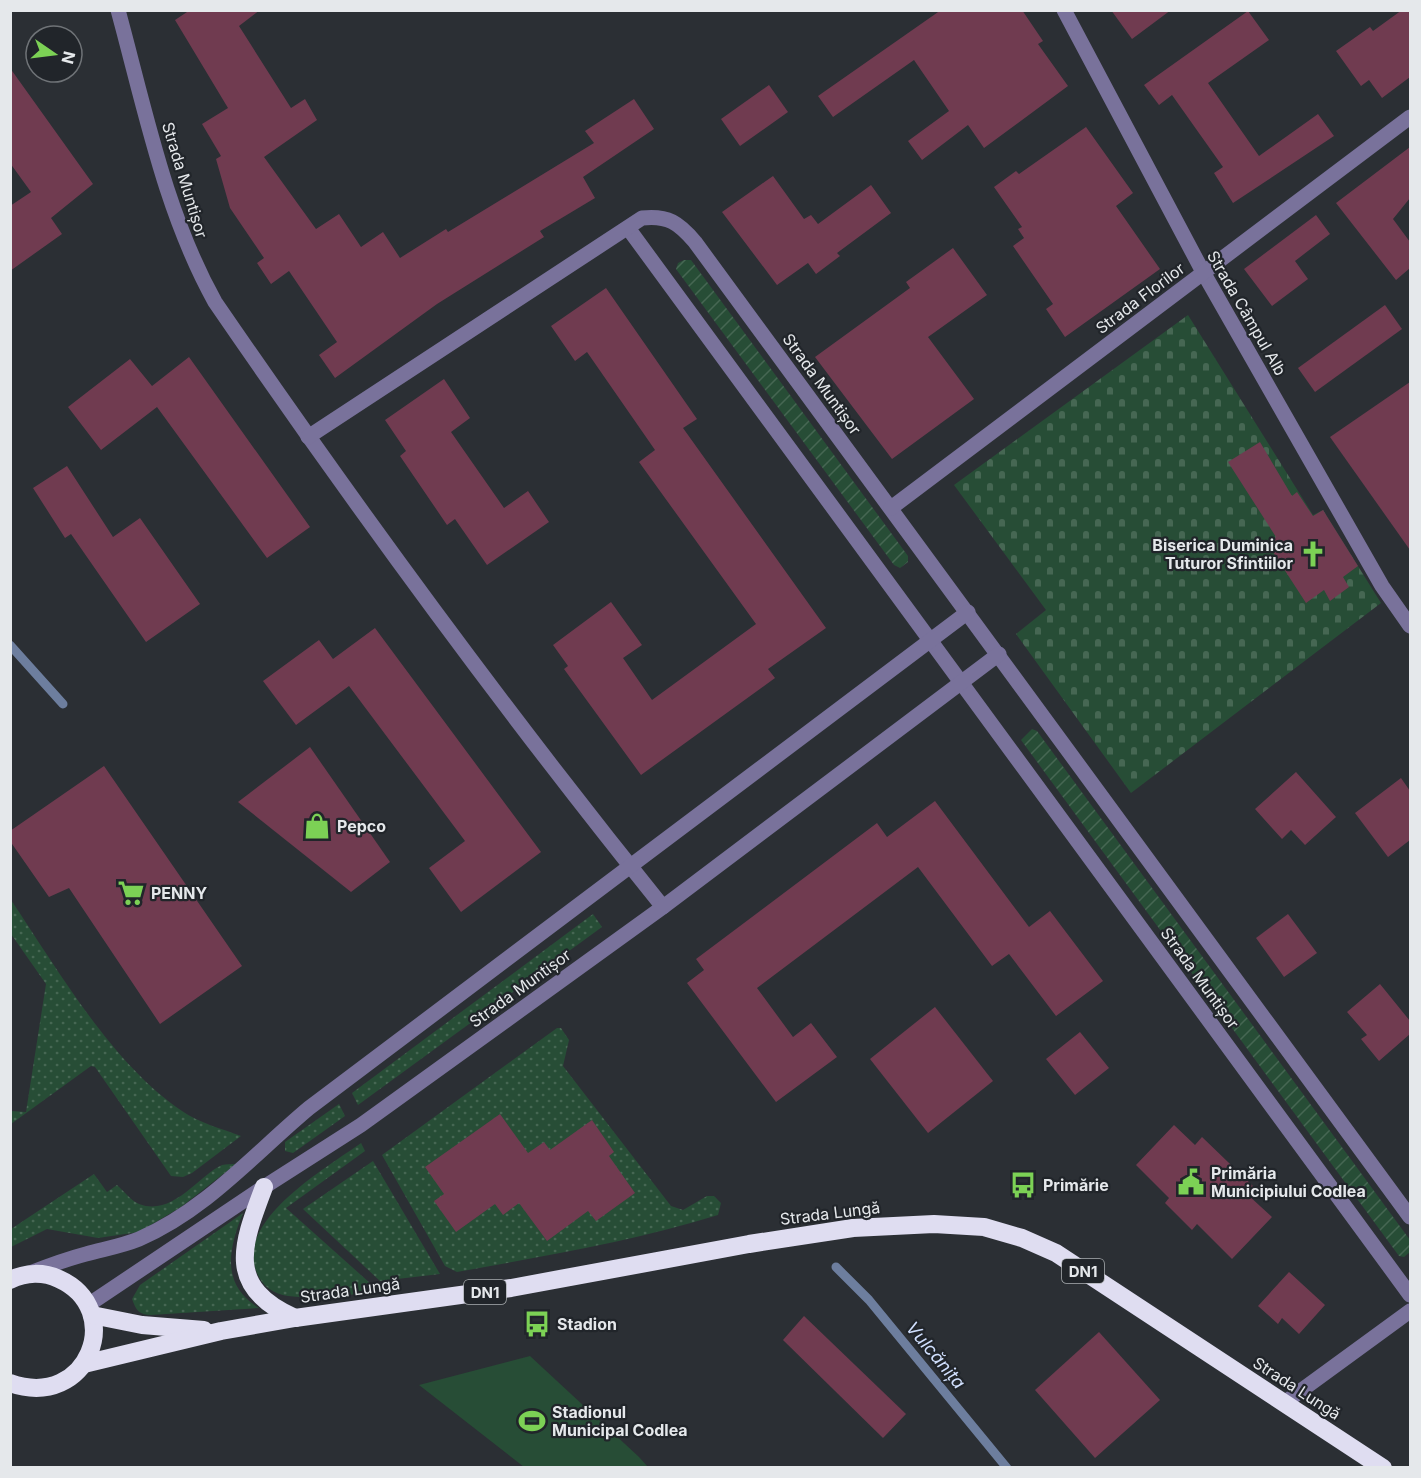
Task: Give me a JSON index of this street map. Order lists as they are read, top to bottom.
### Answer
{
  "streets": {
    "highway": ["Strada Lungă", "DN1"],
    "street": ["Strada Muntișor", "Strada Florilor", "Strada Câmpul Alb"]
  },
  "crossings": [
    ["Strada Muntișor", "Strada Florilor"],
    ["Strada Muntișor", "DN1"],
    ["Strada Florilor", "Strada Câmpul Alb"],
    ["Strada Lungă", "DN1"]
  ],
  "water": ["Vulcănița"],
  "places": {
    "church": ["Biserica Duminica Tuturor Sfintiilor"],
    "shop": ["Pepco"],
    "supermarket": ["PENNY"],
    "public building": ["Primăria Municipiului Codlea"],
    "bus stop": ["Primărie", "Stadion"],
    "sports": ["Stadionul Municipal Codlea"]
  },
  "north": "right"
}
